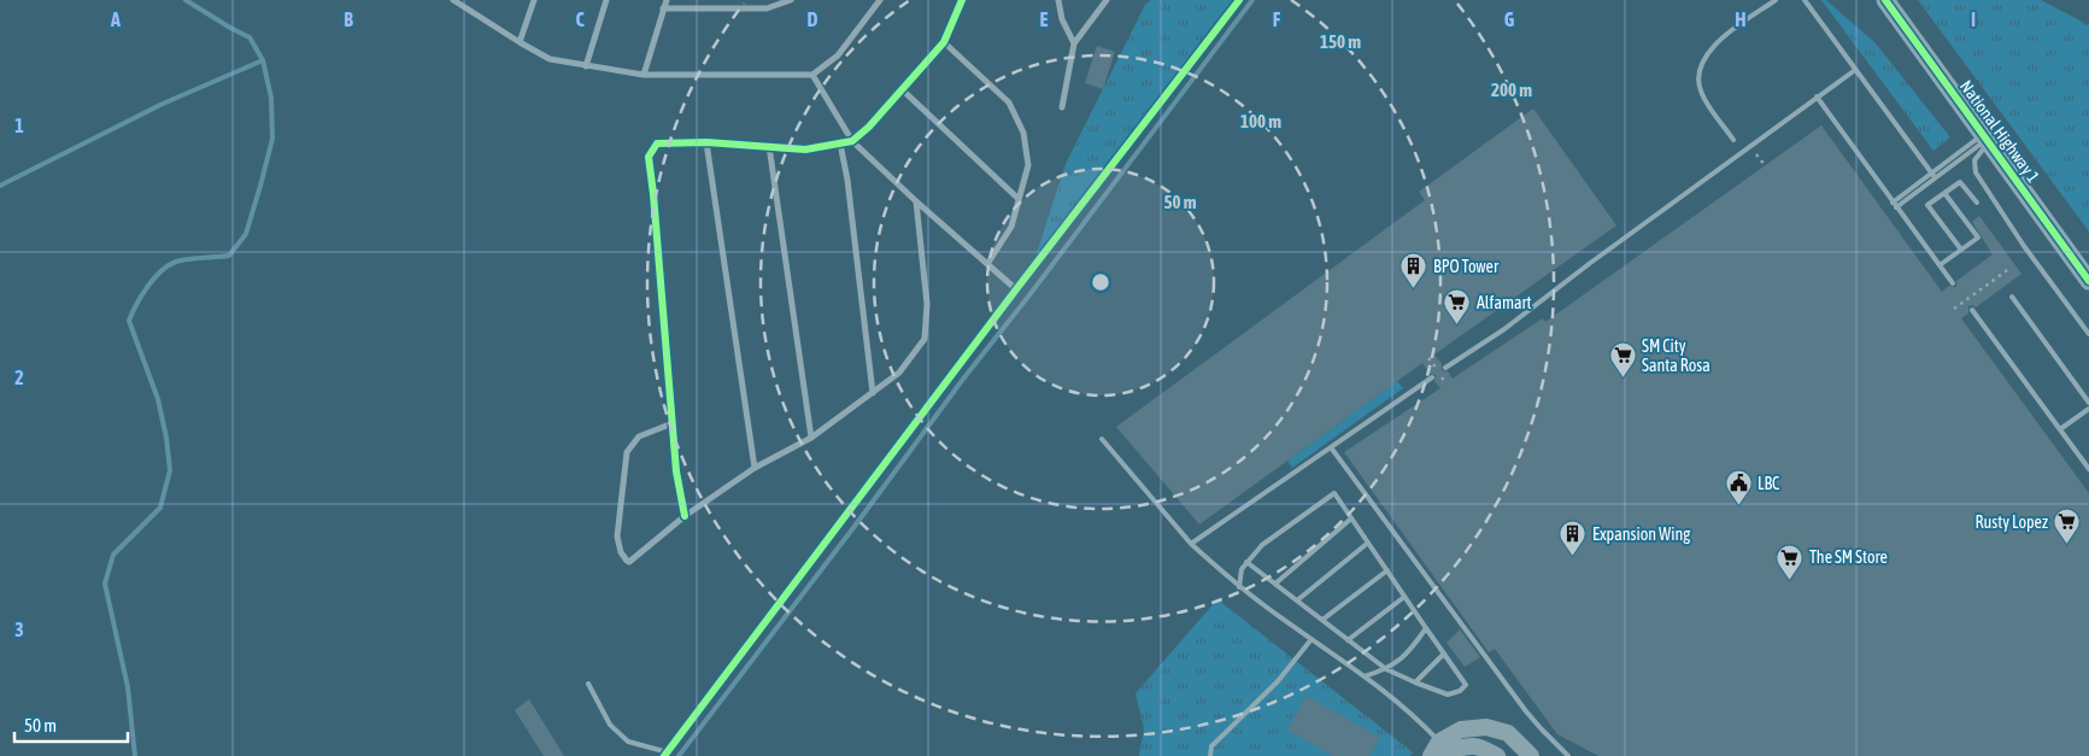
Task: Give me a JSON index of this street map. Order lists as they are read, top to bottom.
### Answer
{
  "streets": {
    "highway": ["National Highway 1"]
  },
  "places": {
    "building": ["BPO Tower", "Expansion Wing"],
    "supermarket": [
      "Alfamart",
      "SM City Santa Rosa",
      "Rusty Lopez",
      "The SM Store"
    ],
    "public building": ["LBC"]
  },
  "scale_bar": "50 m",
  "grid": {
    "columns": [
      "A",
      "B",
      "C",
      "D",
      "E",
      "F",
      "G",
      "H",
      "I"
    ],
    "rows": ["1", "2", "3"]
  },
  "rings": [
    "150 m",
    "200 m",
    "100 m",
    "50 m"
  ]
}
